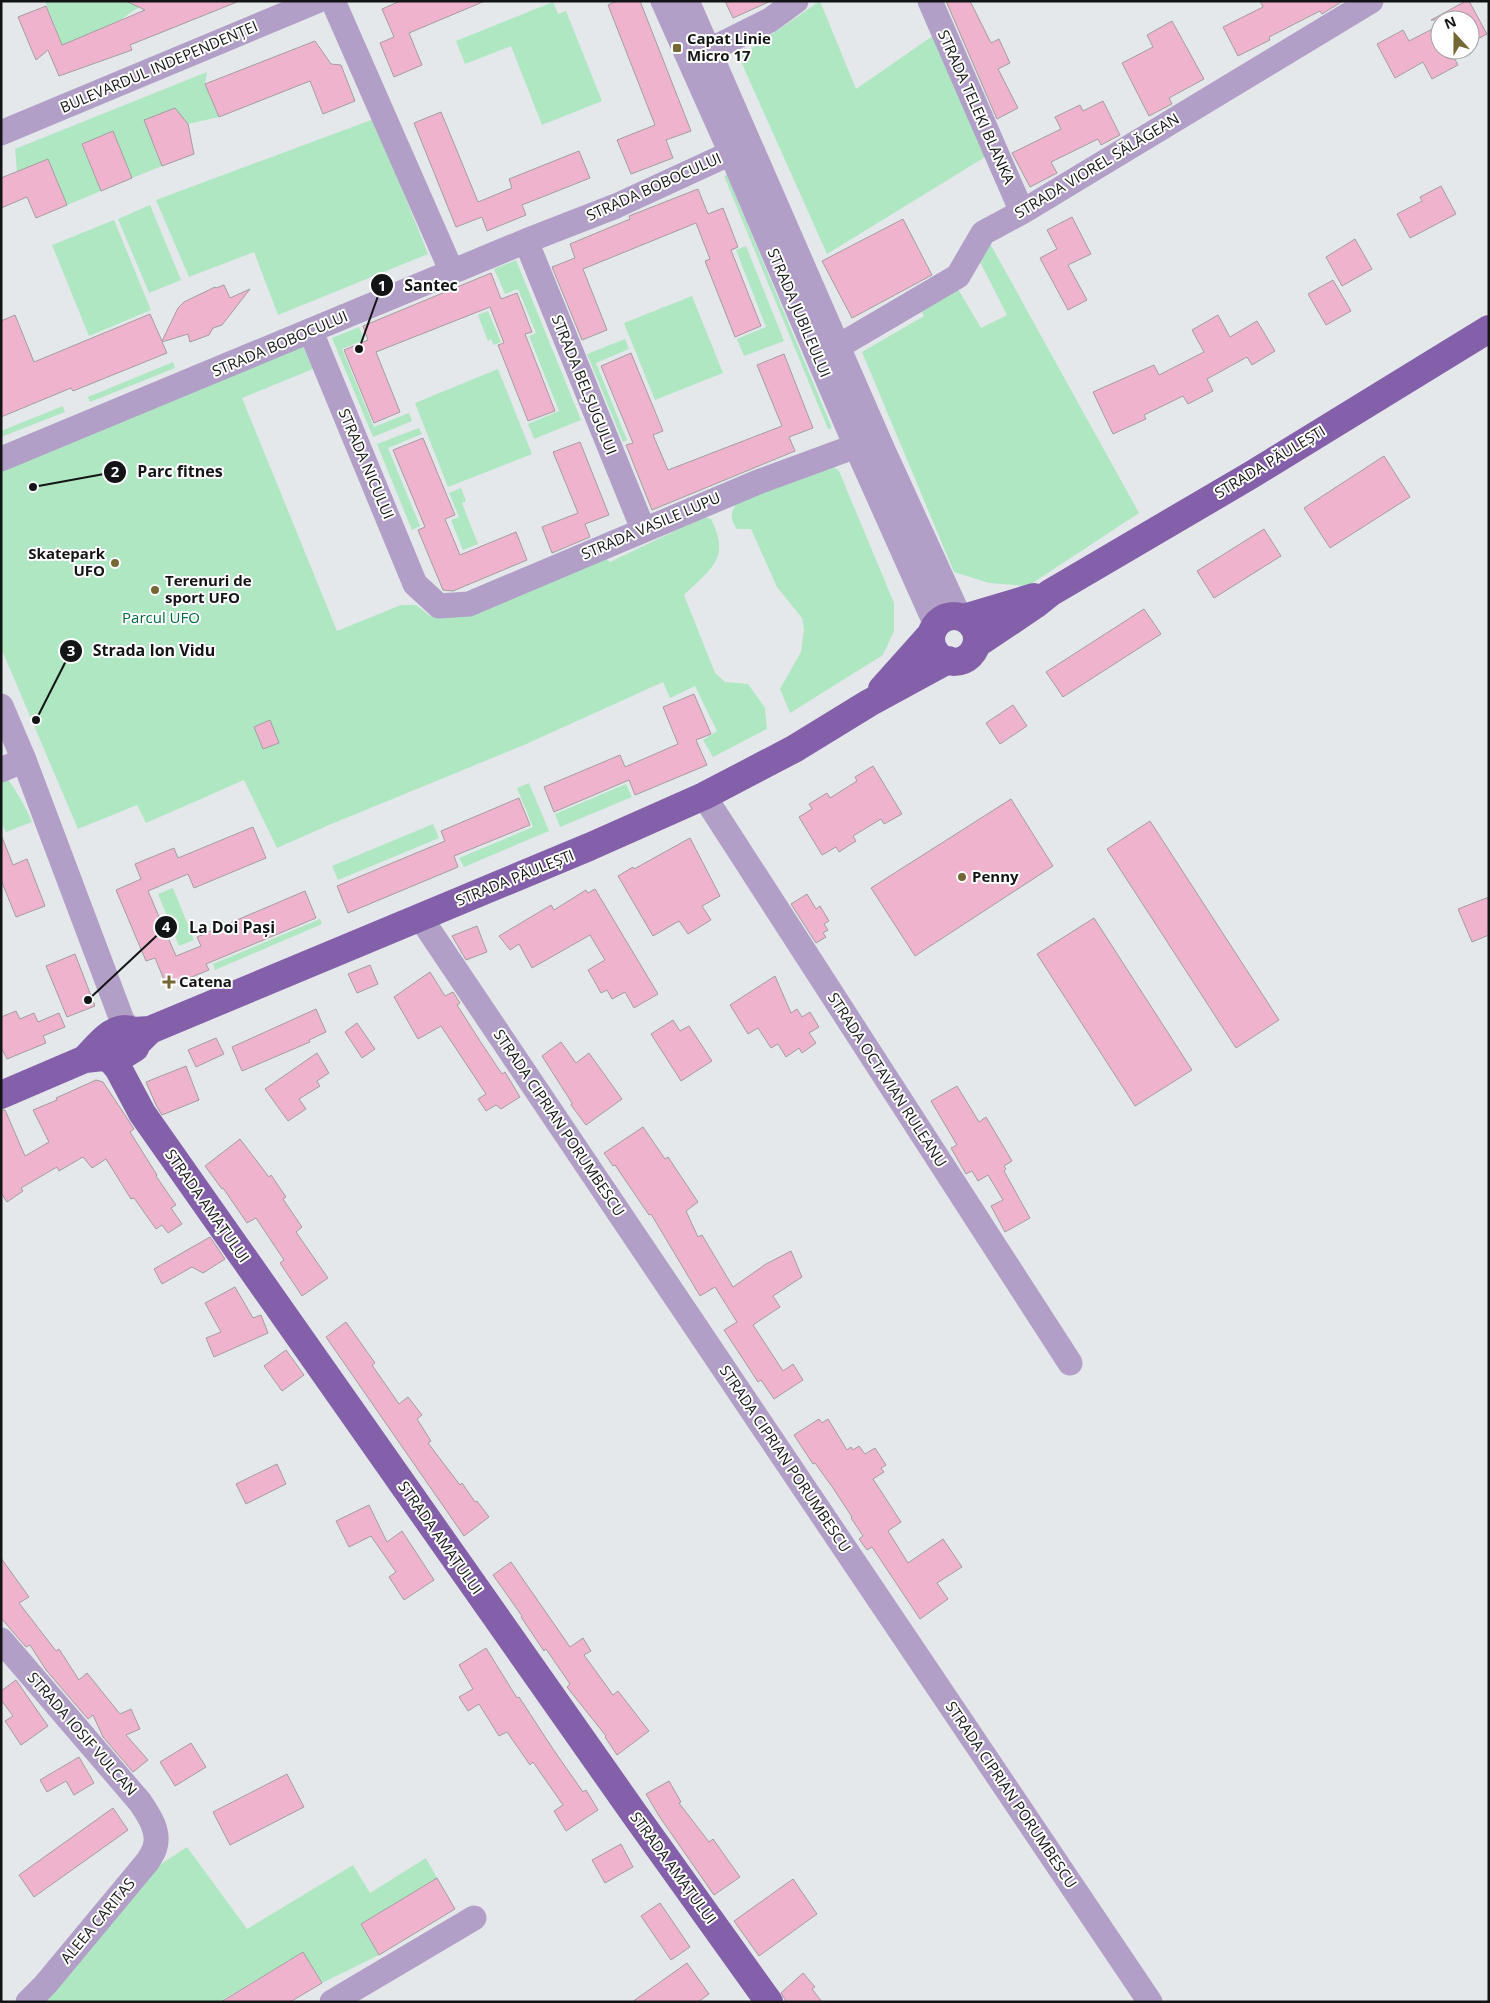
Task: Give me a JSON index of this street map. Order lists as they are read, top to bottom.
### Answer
{
  "streets": {
    "main road": ["STRADA PĂULEȘTI", "STRADA AMAȚULUI"],
    "street": [
      "BULEVARDUL INDEPENDENȚEI",
      "STRADA TELEKI BLANKA",
      "STRADA VIOREL SĂLĂGEAN",
      "STRADA BOBOCULUI",
      "STRADA JUBILEULUI",
      "STRADA BELȘUGULUI",
      "STRADA NICULUI",
      "STRADA VASILE LUPU",
      "STRADA OCTAVIAN RULEANU",
      "STRADA CIPRIAN PORUMBESCU",
      "STRADA IOSIF VULCAN",
      "ALEEA CARITAS"
    ]
  },
  "crossings": [
    ["STRADA TELEKI BLANKA", "STRADA VIOREL SĂLĂGEAN"],
    ["STRADA VIOREL SĂLĂGEAN", "STRADA JUBILEULUI"],
    ["STRADA BOBOCULUI", "STRADA JUBILEULUI"],
    ["STRADA BOBOCULUI", "STRADA BELȘUGULUI"],
    ["STRADA BOBOCULUI", "STRADA NICULUI"],
    ["STRADA JUBILEULUI", "STRADA PĂULEȘTI"],
    ["STRADA JUBILEULUI", "STRADA VASILE LUPU"],
    ["STRADA BELȘUGULUI", "STRADA VASILE LUPU"],
    ["STRADA PĂULEȘTI", "STRADA OCTAVIAN RULEANU"],
    ["STRADA PĂULEȘTI", "STRADA CIPRIAN PORUMBESCU"],
    ["STRADA PĂULEȘTI", "STRADA AMAȚULUI"],
    ["STRADA NICULUI", "STRADA VASILE LUPU"],
    ["STRADA IOSIF VULCAN", "ALEEA CARITAS"]
  ],
  "parks": ["Parcul UFO"],
  "places": {
    "transit": ["Capat Linie Micro 17"],
    "other": [
      "Santec",
      "Parc fitnes",
      "Skatepark UFO",
      "Terenuri de sport UFO",
      "Strada Ion Vidu",
      "Penny",
      "La Doi Pași"
    ],
    "health": ["Catena"]
  },
  "north": "top"
}
